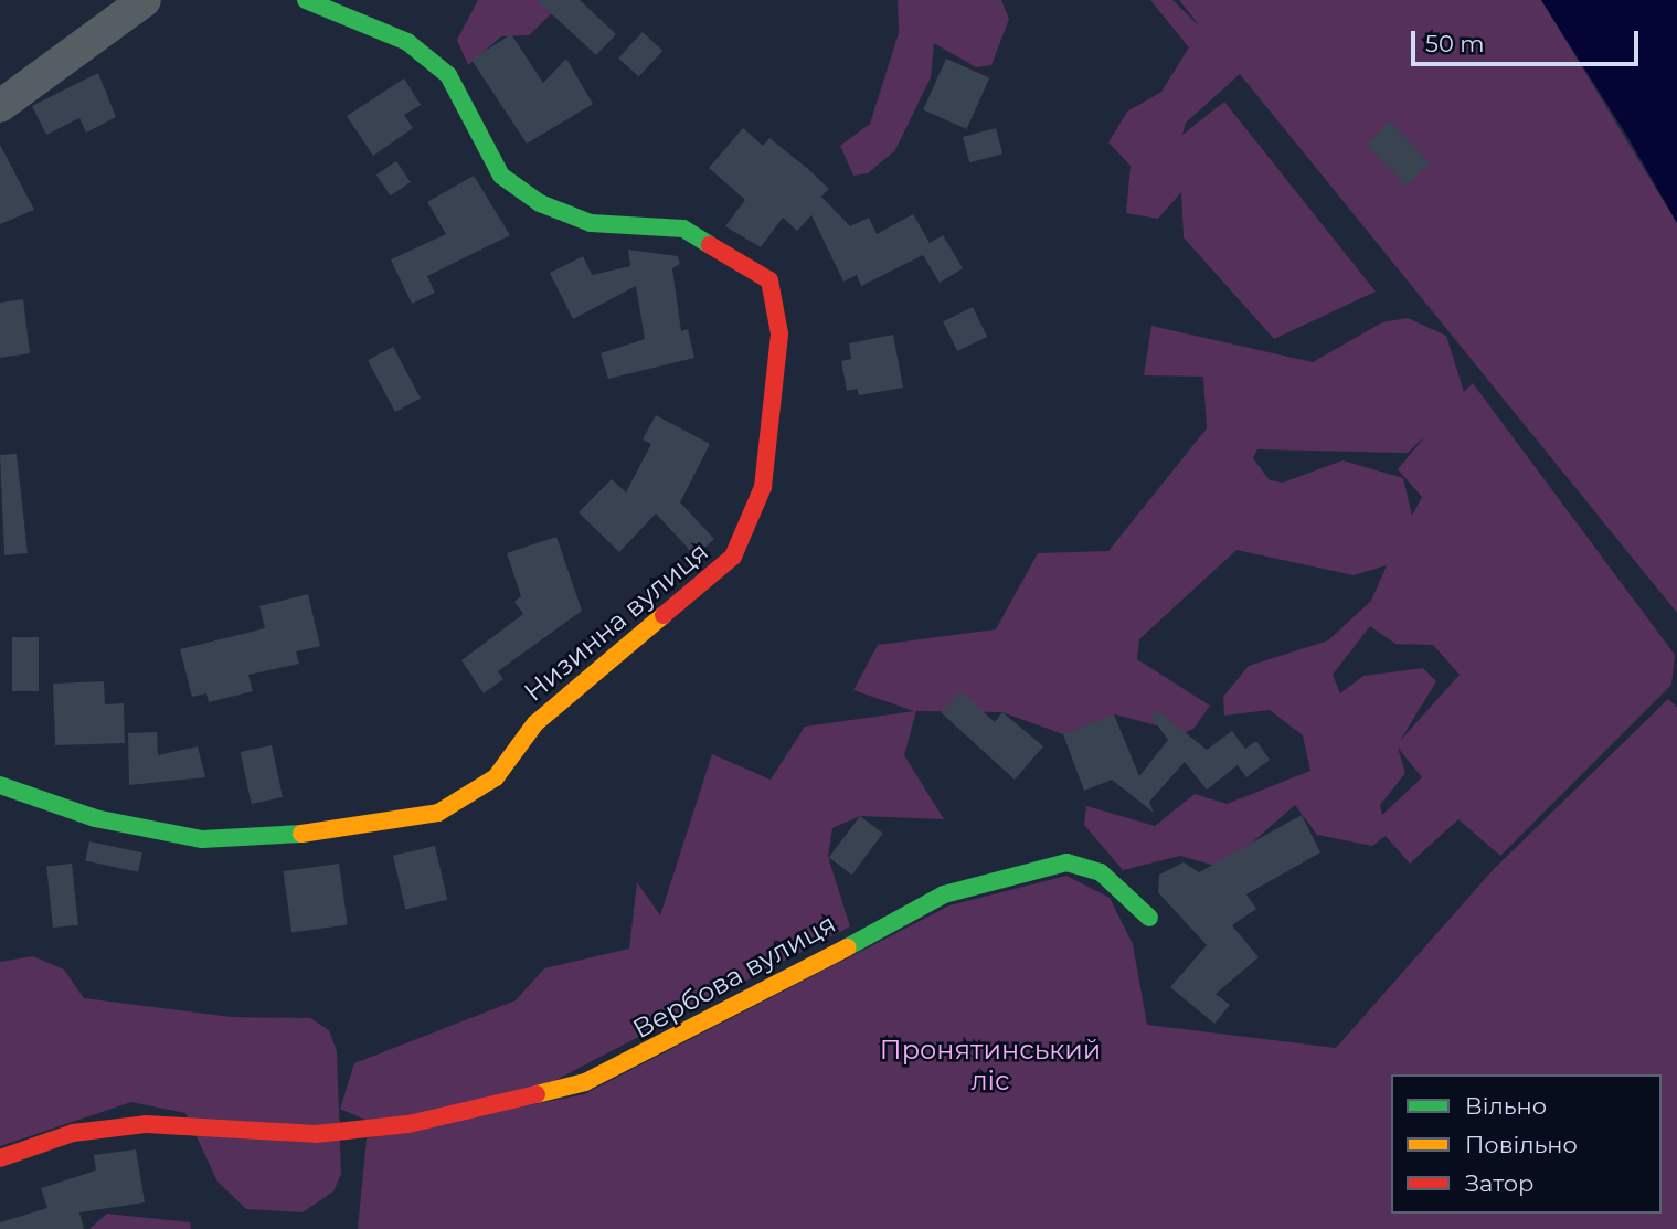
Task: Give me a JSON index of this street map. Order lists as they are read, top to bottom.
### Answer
{
  "streets": {
    "street": ["Низинна вулиця", "Вербова вулиця"]
  },
  "parks": ["Пронятинський ліс"],
  "legend": ["Вільно", "Повільно", "Затор"],
  "scale_bar": "50 m"
}
